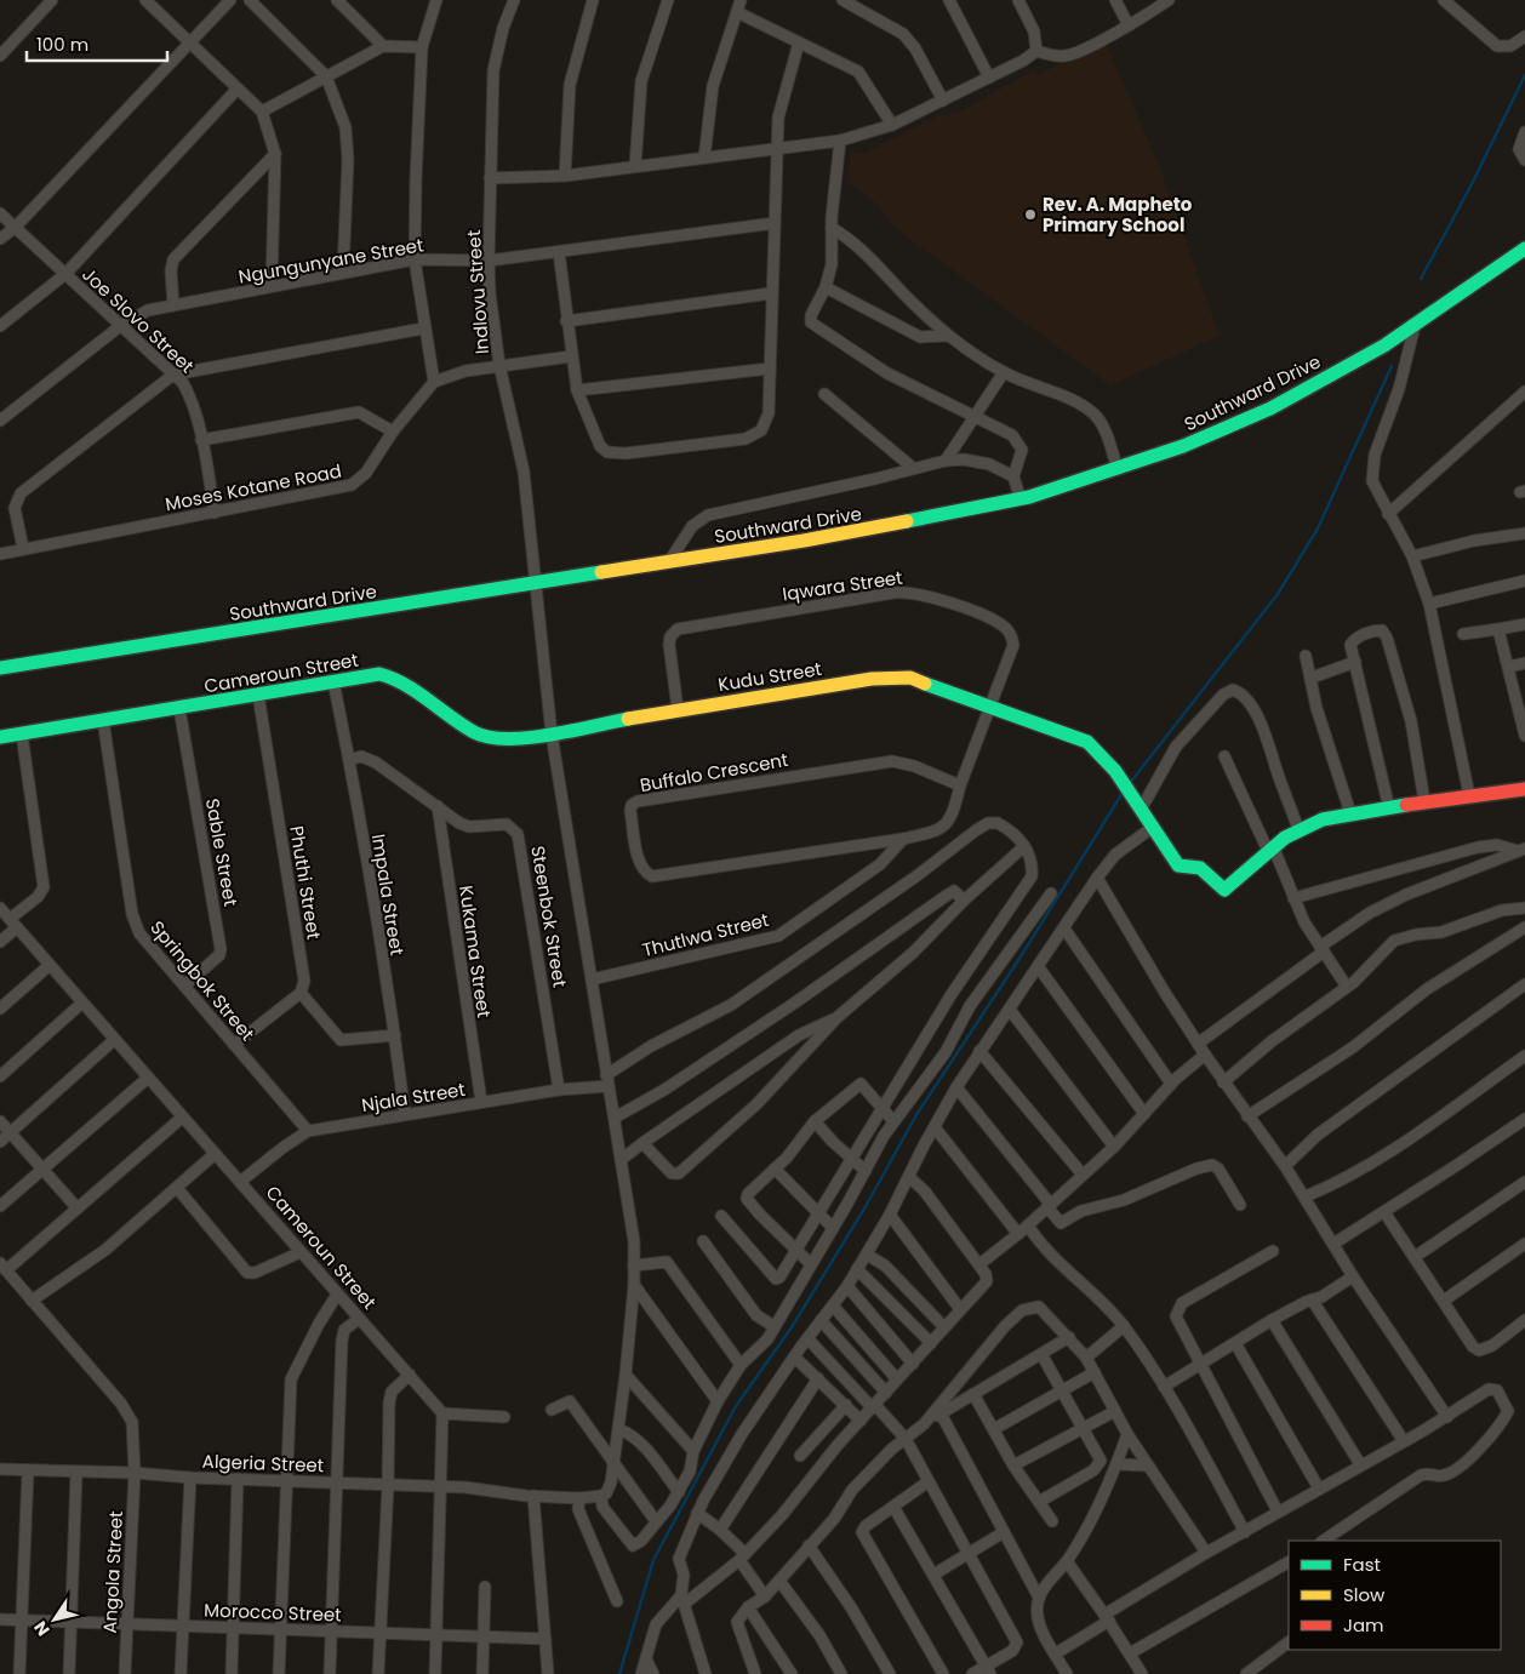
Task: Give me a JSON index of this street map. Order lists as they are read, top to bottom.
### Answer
{
  "streets": {
    "street": [
      "Ngungunyane Street",
      "Indlovu Street",
      "Joe Slovo Street",
      "Southward Drive",
      "Moses Kotane Road",
      "Iqwara Street",
      "Cameroun Street",
      "Kudu Street",
      "Buffalo Crescent",
      "Sable Street",
      "Phuthi Street",
      "Impala Street",
      "Steenbok Street",
      "Thutlwa Street",
      "Kukama Street",
      "Springbok Street",
      "Njala Street",
      "Algeria Street",
      "Angola Street",
      "Morocco Street"
    ]
  },
  "crossings": [
    ["Ngungunyane Street", "Indlovu Street"],
    ["Ngungunyane Street", "Joe Slovo Street"],
    ["Indlovu Street", "Southward Drive"],
    ["Indlovu Street", "Cameroun Street"],
    ["Indlovu Street", "Kudu Street"],
    ["Indlovu Street", "Thutlwa Street"],
    ["Indlovu Street", "Njala Street"],
    ["Indlovu Street", "Algeria Street"],
    ["Joe Slovo Street", "Moses Kotane Road"],
    ["Iqwara Street", "Kudu Street"],
    ["Cameroun Street", "Kudu Street"],
    ["Cameroun Street", "Sable Street"],
    ["Cameroun Street", "Phuthi Street"],
    ["Cameroun Street", "Impala Street"],
    ["Cameroun Street", "Springbok Street"],
    ["Cameroun Street", "Njala Street"],
    ["Buffalo Crescent", "Thutlwa Street"],
    ["Sable Street", "Springbok Street"],
    ["Impala Street", "Steenbok Street"],
    ["Impala Street", "Njala Street"],
    ["Steenbok Street", "Kukama Street"],
    ["Steenbok Street", "Njala Street"],
    ["Kukama Street", "Njala Street"],
    ["Springbok Street", "Njala Street"],
    ["Algeria Street", "Angola Street"],
    ["Angola Street", "Morocco Street"]
  ],
  "places": ["Rev. A. Mapheto Primary School"],
  "legend": ["Fast", "Slow", "Jam"],
  "scale_bar": "100 m",
  "north": "bottom left"
}
